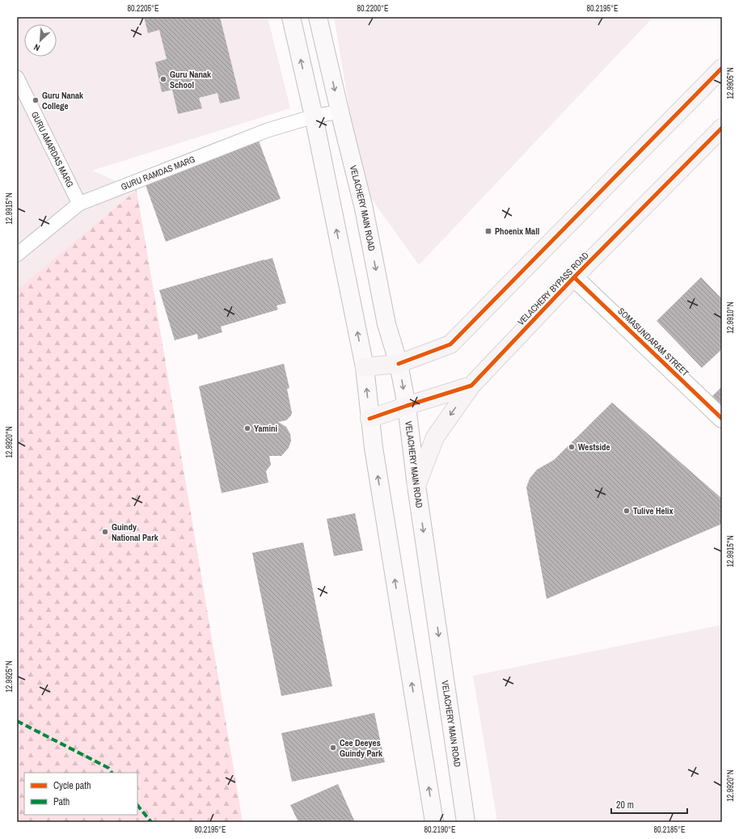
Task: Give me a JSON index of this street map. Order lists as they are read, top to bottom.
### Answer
{
  "streets": {
    "main road": ["VELACHERY MAIN ROAD", "VELACHERY BYPASS ROAD"],
    "street": ["SOMASUNDARAM STREET"],
    "lane": ["GURU AMARDAS MARG", "GURU RAMDAS MARG"]
  },
  "crossings": [
    ["GURU AMARDAS MARG", "GURU RAMDAS MARG"],
    ["GURU RAMDAS MARG", "VELACHERY MAIN ROAD"],
    ["VELACHERY MAIN ROAD", "VELACHERY BYPASS ROAD"],
    ["VELACHERY BYPASS ROAD", "SOMASUNDARAM STREET"]
  ],
  "places": {
    "other": [
      "Guru Nanak School",
      "Guru Nanak College",
      "Yamini",
      "Westside",
      "Tulive Helix",
      "Guindy National Park",
      "Cee Deeyes Guindy Park"
    ],
    "transit": ["Phoenix Mall"]
  },
  "legend": ["Cycle path", "Path"],
  "scale_bar": "20 m",
  "north": "bottom left",
  "coordinates": [
    "80.2205°E",
    "80.2200°E",
    "80.2195°E",
    "12.9905°N",
    "12.9915°N",
    "12.9910°N",
    "12.9920°N",
    "12.9925°N",
    "80.2190°E",
    "80.2185°E"
  ]
}
